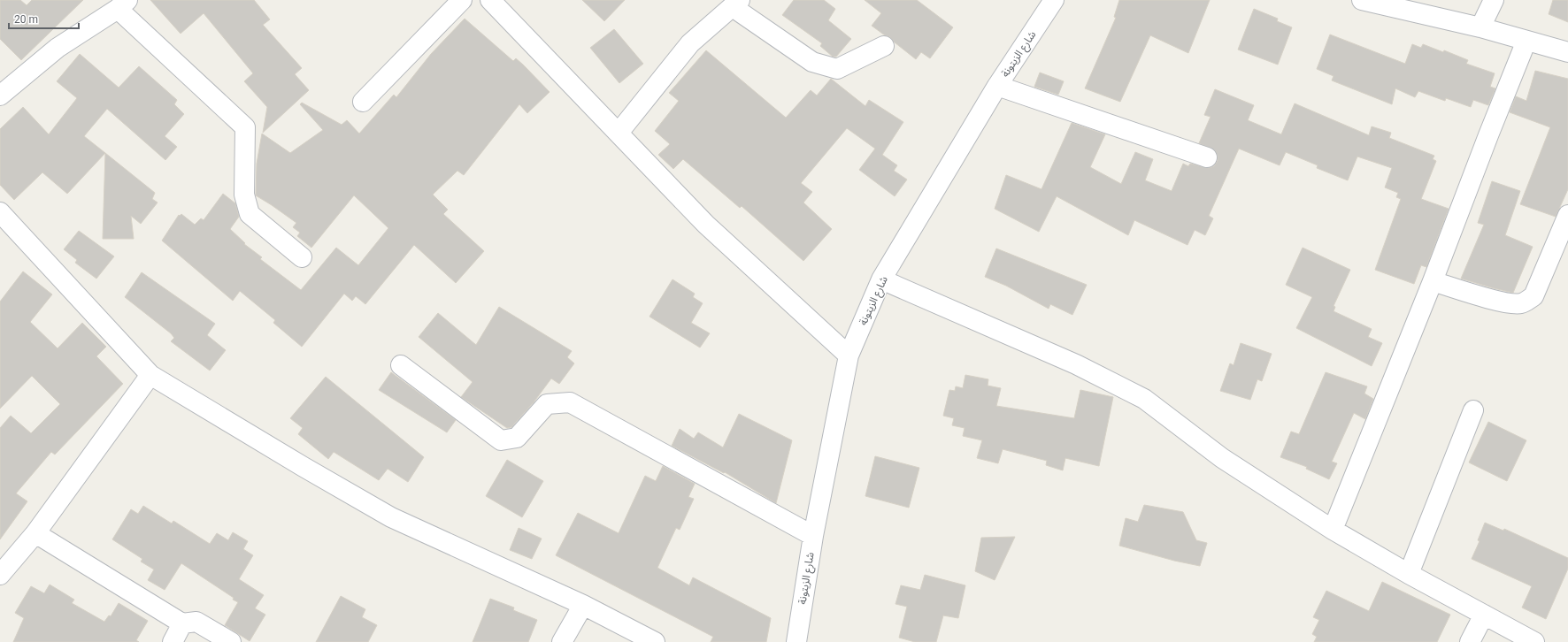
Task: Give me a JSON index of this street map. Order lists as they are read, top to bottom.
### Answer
{
  "streets": {
    "street": ["شارع الزيتونة"]
  },
  "scale_bar": "20 m"
}
